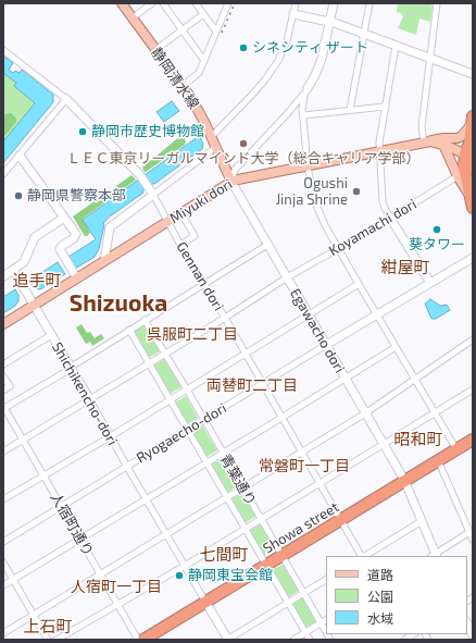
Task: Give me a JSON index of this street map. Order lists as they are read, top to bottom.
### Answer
{
  "streets": {
    "highway": ["Showa street"],
    "main road": ["静岡清水線", "Miyuki dori"],
    "street": [
      "Koyamachi dori",
      "Gennan dori",
      "Egawacho dori",
      "Shichikencho-dori",
      "Ryogaecho-dori",
      "青葉通り",
      "人宿町通り"
    ]
  },
  "crossings": [
    ["静岡清水線", "Miyuki dori"],
    ["静岡清水線", "Egawacho dori"],
    ["Miyuki dori", "Gennan dori"],
    ["Miyuki dori", "Egawacho dori"],
    ["Miyuki dori", "Shichikencho-dori"],
    ["Koyamachi dori", "Gennan dori"],
    ["Koyamachi dori", "Egawacho dori"],
    ["Koyamachi dori", "Shichikencho-dori"],
    ["Koyamachi dori", "青葉通り"],
    ["Koyamachi dori", "人宿町通り"],
    ["Gennan dori", "Ryogaecho-dori"],
    ["Gennan dori", "Showa street"],
    ["Egawacho dori", "Ryogaecho-dori"],
    ["Egawacho dori", "Showa street"],
    ["Shichikencho-dori", "Ryogaecho-dori"],
    ["Shichikencho-dori", "Showa street"],
    ["Ryogaecho-dori", "青葉通り"],
    ["Ryogaecho-dori", "人宿町通り"],
    ["青葉通り", "Showa street"]
  ],
  "districts": [
    "紺屋町",
    "追手町",
    "Shizuoka",
    "呉服町二丁目",
    "両替町二丁目",
    "昭和町",
    "常磐町一丁目",
    "七間町",
    "人宿町一丁目",
    "上石町"
  ],
  "places": [
    "シネシティ ザート",
    "静岡市歴史博物館",
    "ＬＥＣ東京リーガルマインド大学（総合キャリア学部）",
    "Ogushi Jinja Shrine",
    "静岡県警察本部",
    "葵タワー",
    "静岡東宝会館"
  ],
  "legend": ["道路", "公園", "水域"]
}
